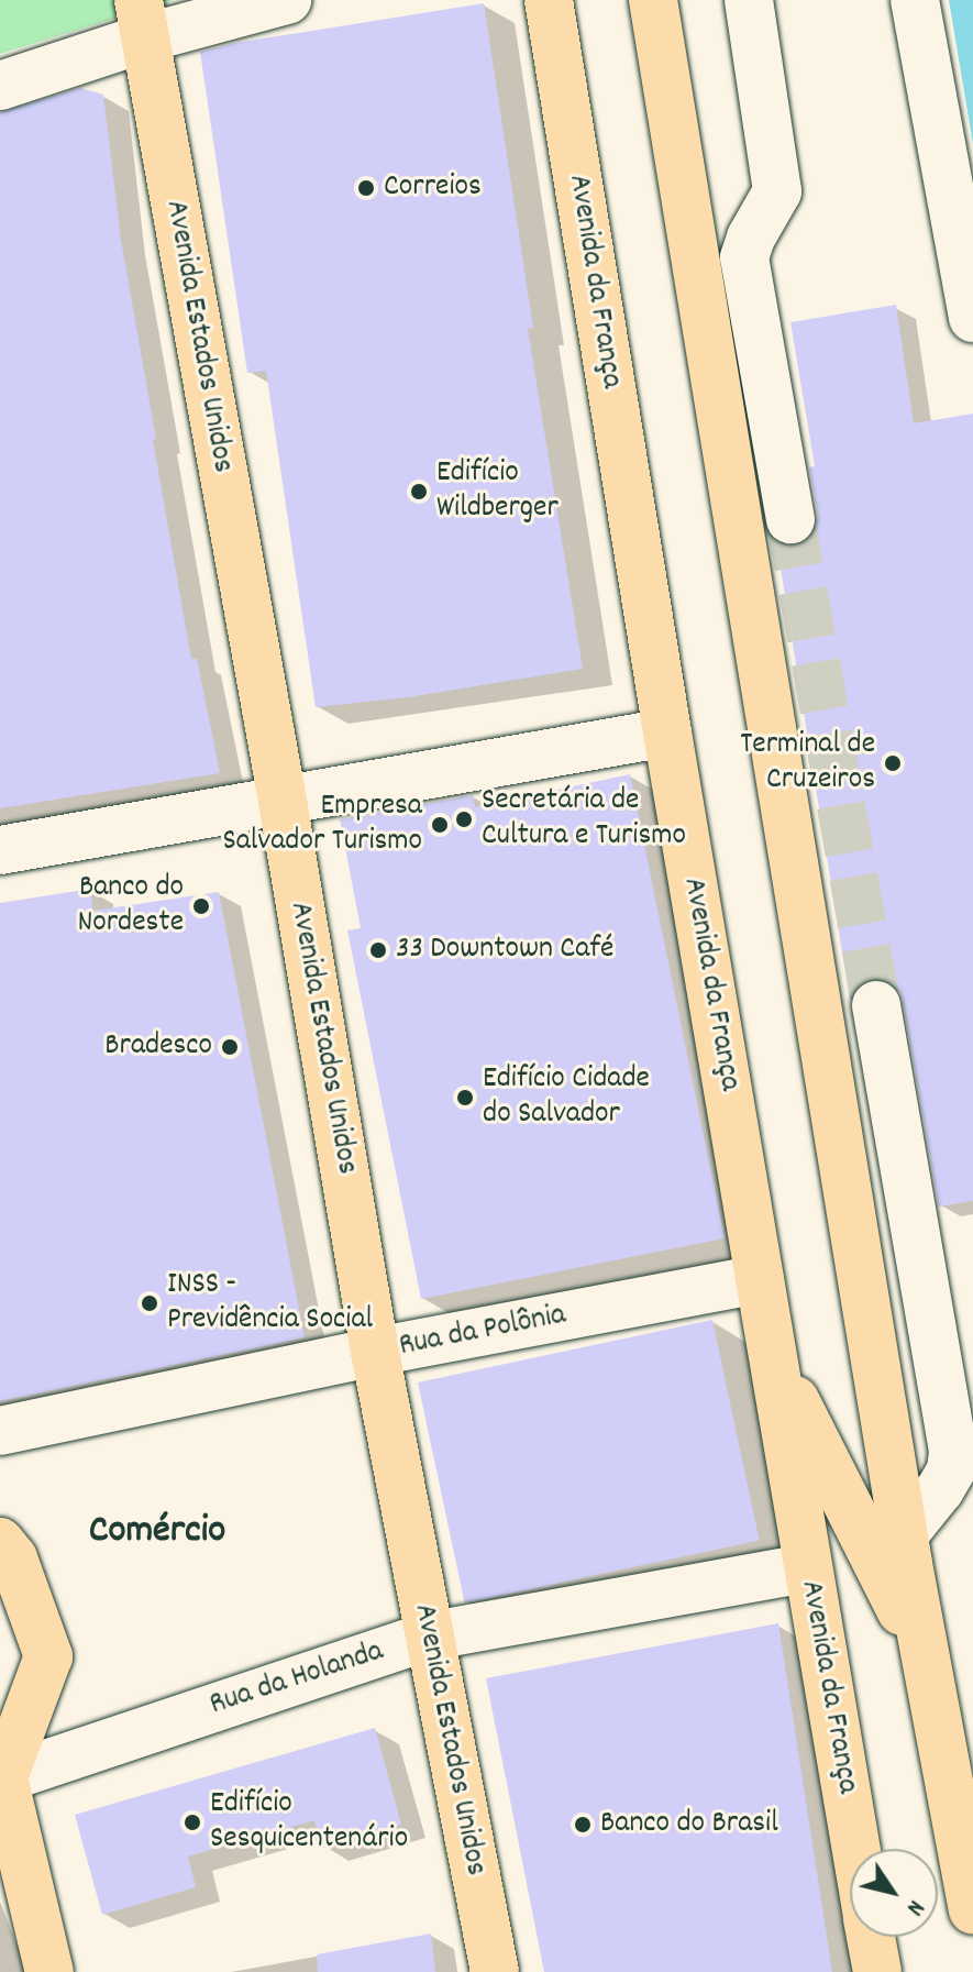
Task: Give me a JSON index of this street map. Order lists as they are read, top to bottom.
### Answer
{
  "streets": {
    "main road": ["Avenida da França", "Avenida Estados Unidos"],
    "street": ["Rua da Polônia", "Rua da Holanda"]
  },
  "crossings": [
    ["Avenida da França", "Rua da Polônia"],
    ["Avenida da França", "Rua da Holanda"],
    ["Avenida Estados Unidos", "Rua da Polônia"],
    ["Avenida Estados Unidos", "Rua da Holanda"]
  ],
  "districts": ["Comércio"],
  "places": [
    "Correios",
    "Edifício Wildberger",
    "Terminal de Cruzeiros",
    "Secretária de Cultura e Turismo",
    "Empresa Salvador Turismo",
    "Banco do Nordeste",
    "33 Downtown Café",
    "Bradesco",
    "Edifício Cidade do Salvador",
    "INSS - Previdência Social",
    "Edifício Sesquicentenário",
    "Banco do Brasil"
  ],
  "north": "bottom right"
}
